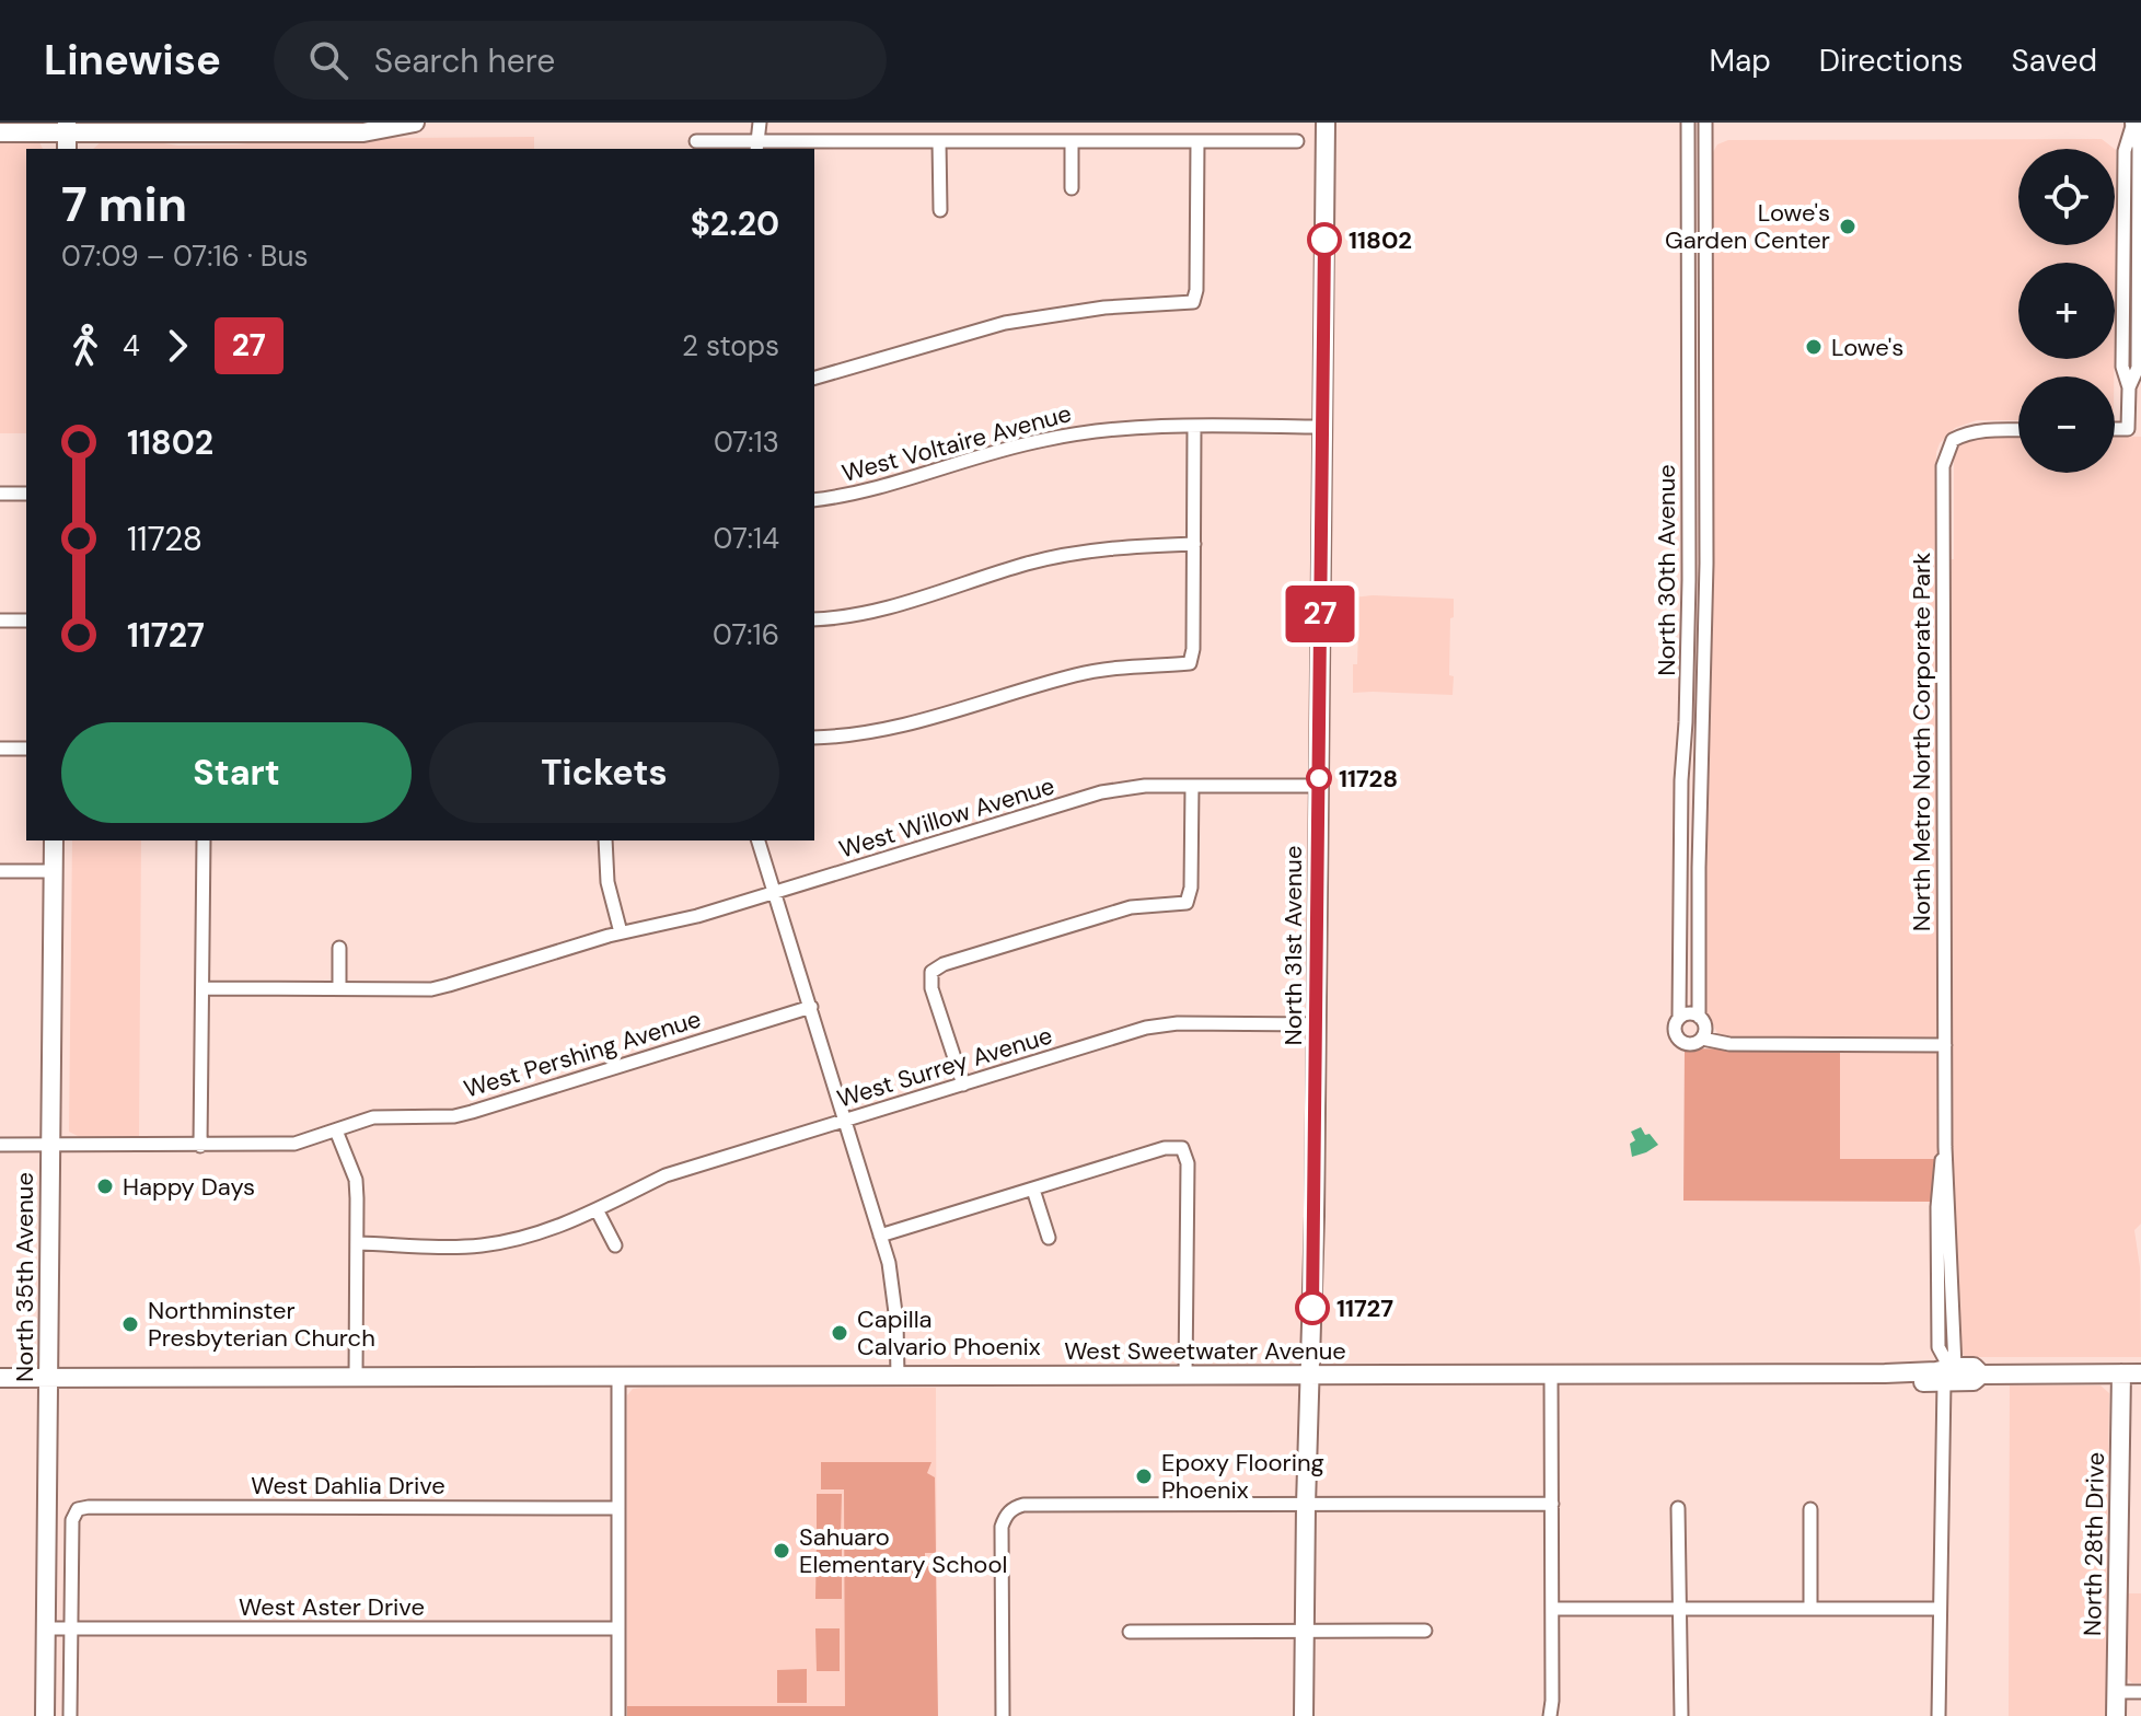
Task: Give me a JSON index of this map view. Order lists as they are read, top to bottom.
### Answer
{
  "streets": {
    "street": [
      "West Voltaire Avenue",
      "North 30th Avenue",
      "North Metro North Corporate Park",
      "West Willow Avenue",
      "North 31st Avenue",
      "West Pershing Avenue",
      "West Surrey Avenue",
      "North 35th Avenue",
      "West Sweetwater Avenue",
      "West Dahlia Drive",
      "North 28th Drive",
      "West Aster Drive"
    ]
  },
  "crossings": [
    ["West Voltaire Avenue", "North 31st Avenue"],
    ["North Metro North Corporate Park", "West Sweetwater Avenue"],
    ["West Willow Avenue", "North 31st Avenue"],
    ["North 31st Avenue", "West Surrey Avenue"],
    ["North 31st Avenue", "West Sweetwater Avenue"],
    ["West Pershing Avenue", "North 35th Avenue"],
    ["North 35th Avenue", "West Sweetwater Avenue"],
    ["North 35th Avenue", "West Aster Drive"],
    ["West Sweetwater Avenue", "North 28th Drive"],
    ["West Dahlia Drive", "West Aster Drive"]
  ],
  "places": [
    "Lowe's Garden Center",
    "11802",
    "Lowe's",
    "11728",
    "Happy Days",
    "11727",
    "Northminster Presbyterian Church",
    "Capilla Calvario Phoenix",
    "Epoxy Flooring Phoenix",
    "Sahuaro Elementary School"
  ],
  "lines": ["bus line 27"],
  "page": {
    "header": "Linewise",
    "search": "Search here",
    "nav": ["Map", "Directions", "Saved"],
    "on_map": "27",
    "map_buttons": ["+", "−"],
    "heading": ["7 min", "07:09 – 07:16 · Bus", "$2.20"],
    "legs": ["4", "27", "2 stops"],
    "list": [
      {
        "name": "11802",
        "value": "07:13"
      },
      {
        "name": "11728",
        "value": "07:14"
      },
      {
        "name": "11727",
        "value": "07:16"
      }
    ],
    "buttons": ["Start", "Tickets"]
  }
}
